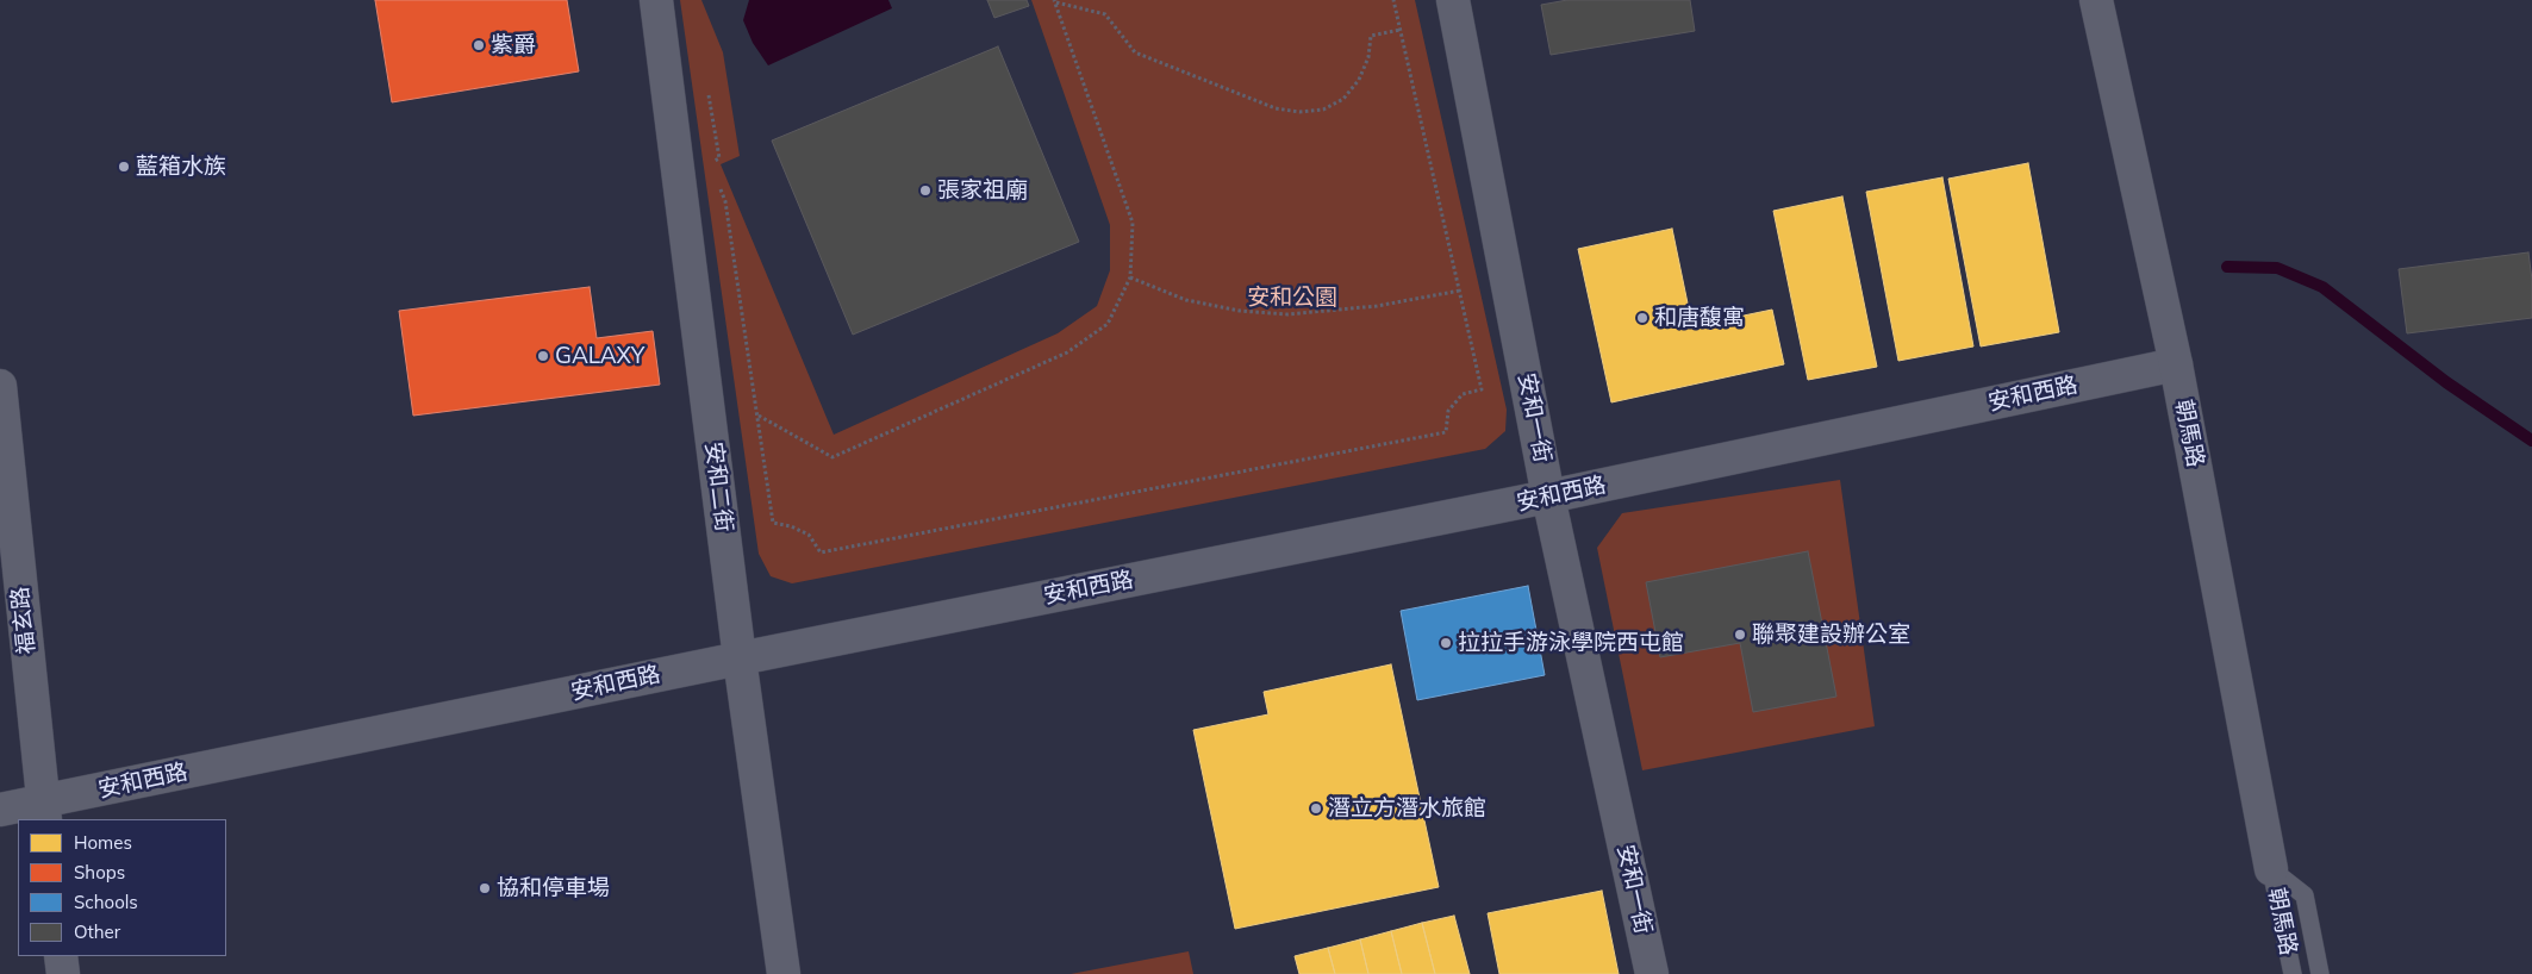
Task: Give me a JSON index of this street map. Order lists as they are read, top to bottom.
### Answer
{
  "streets": {
    "street": [
      "安和西路",
      "安和一街",
      "朝馬路",
      "安和二街",
      "福玄路"
    ]
  },
  "crossings": [
    ["安和西路", "安和一街"],
    ["安和西路", "朝馬路"],
    ["安和西路", "安和二街"],
    ["安和西路", "福玄路"]
  ],
  "parks": ["安和公園"],
  "places": [
    "紫爵",
    "藍箱水族",
    "張家祖廟",
    "和唐馥寓",
    "GALAXY",
    "聯聚建設辦公室",
    "拉拉手游泳學院西屯館",
    "潛立方潛水旅館",
    "協和停車場"
  ],
  "legend": [
    "Homes",
    "Shops",
    "Schools",
    "Other"
  ]
}
